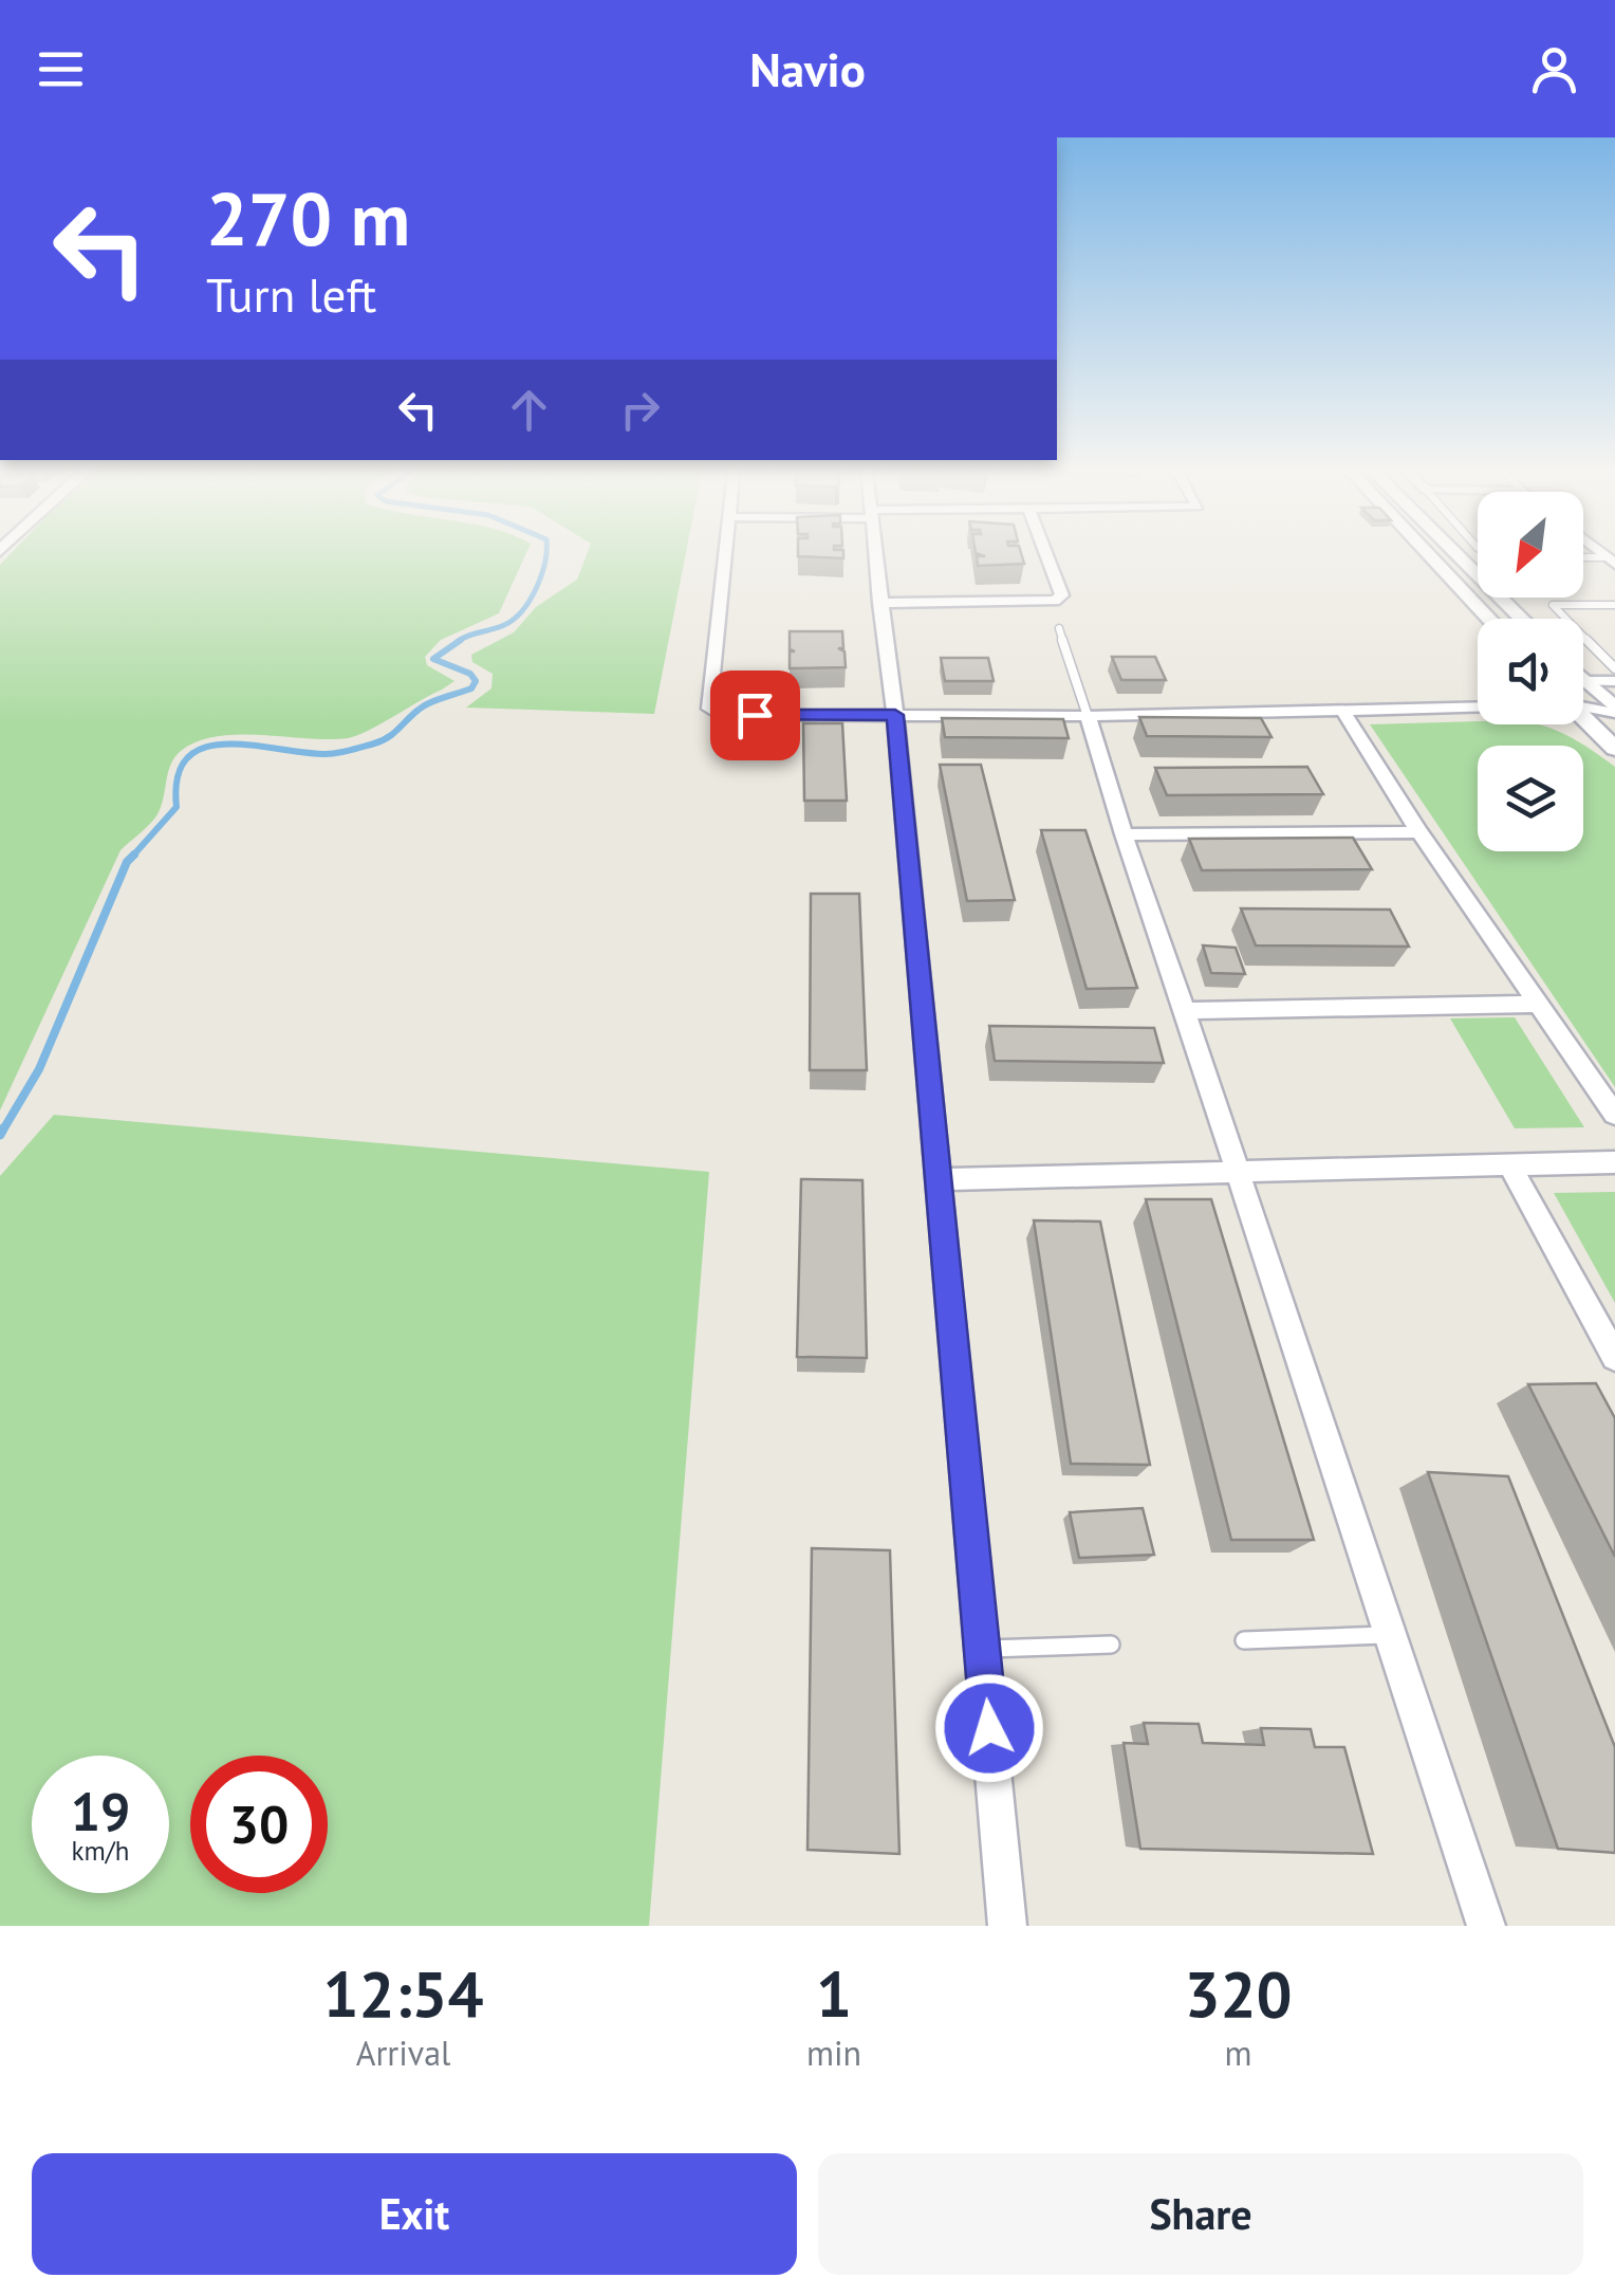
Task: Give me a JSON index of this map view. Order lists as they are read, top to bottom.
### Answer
{
  "north": "bottom left",
  "page": {
    "header": "Navio",
    "turn": ["270 m", "Turn left"],
    "speed": "19 km/h",
    "limit": "30",
    "eta": [
      "12:54",
      "Arrival",
      "1",
      "min",
      "320",
      "m"
    ],
    "buttons": ["Exit", "Share"]
  }
}
